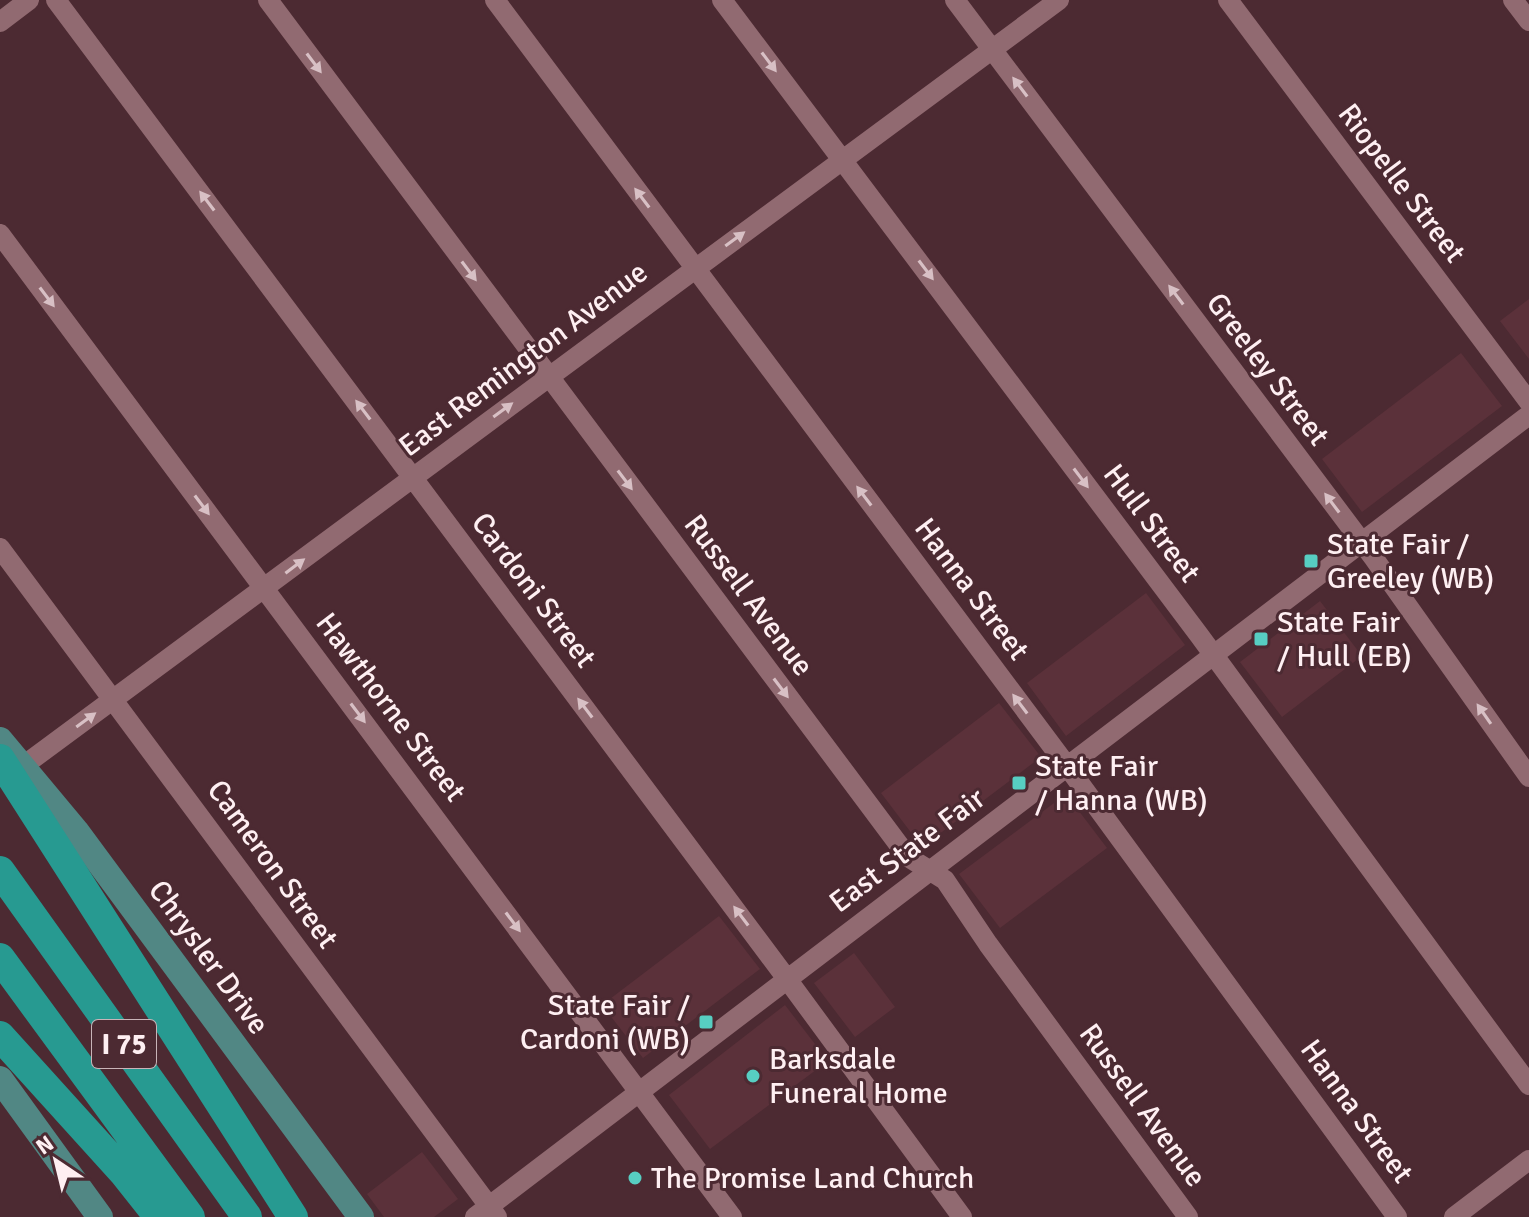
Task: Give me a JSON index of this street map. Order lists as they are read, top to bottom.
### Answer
{
  "streets": {
    "highway": ["I 75"],
    "main road": ["Chrysler Drive"],
    "street": [
      "Riopelle Street",
      "East Remington Avenue",
      "Greeley Street",
      "Hull Street",
      "Hanna Street",
      "Cardoni Street",
      "Russell Avenue",
      "Hawthorne Street",
      "East State Fair",
      "Cameron Street"
    ]
  },
  "crossings": [
    ["East Remington Avenue", "Greeley Street"],
    ["East Remington Avenue", "Hull Street"],
    ["East Remington Avenue", "Hanna Street"],
    ["East Remington Avenue", "Cardoni Street"],
    ["East Remington Avenue", "Russell Avenue"],
    ["East Remington Avenue", "Hawthorne Street"],
    ["East Remington Avenue", "Cameron Street"],
    ["East Remington Avenue", "Chrysler Drive"],
    ["Greeley Street", "East State Fair"],
    ["Hull Street", "East State Fair"],
    ["Hanna Street", "East State Fair"],
    ["Cardoni Street", "East State Fair"],
    ["Russell Avenue", "East State Fair"],
    ["Hawthorne Street", "East State Fair"],
    ["East State Fair", "Cameron Street"]
  ],
  "one_way": [
    "East Remington Avenue",
    "Greeley Street",
    "Hull Street",
    "Hanna Street",
    "Cardoni Street",
    "Russell Avenue",
    "Hawthorne Street"
  ],
  "places": {
    "transit": [
      "State Fair / Greeley (WB)",
      "State Fair / Hull (EB)",
      "State Fair / Hanna (WB)",
      "State Fair / Cardoni (WB)"
    ],
    "other": ["Barksdale Funeral Home", "The Promise Land Church"]
  },
  "north": "top left"
}
